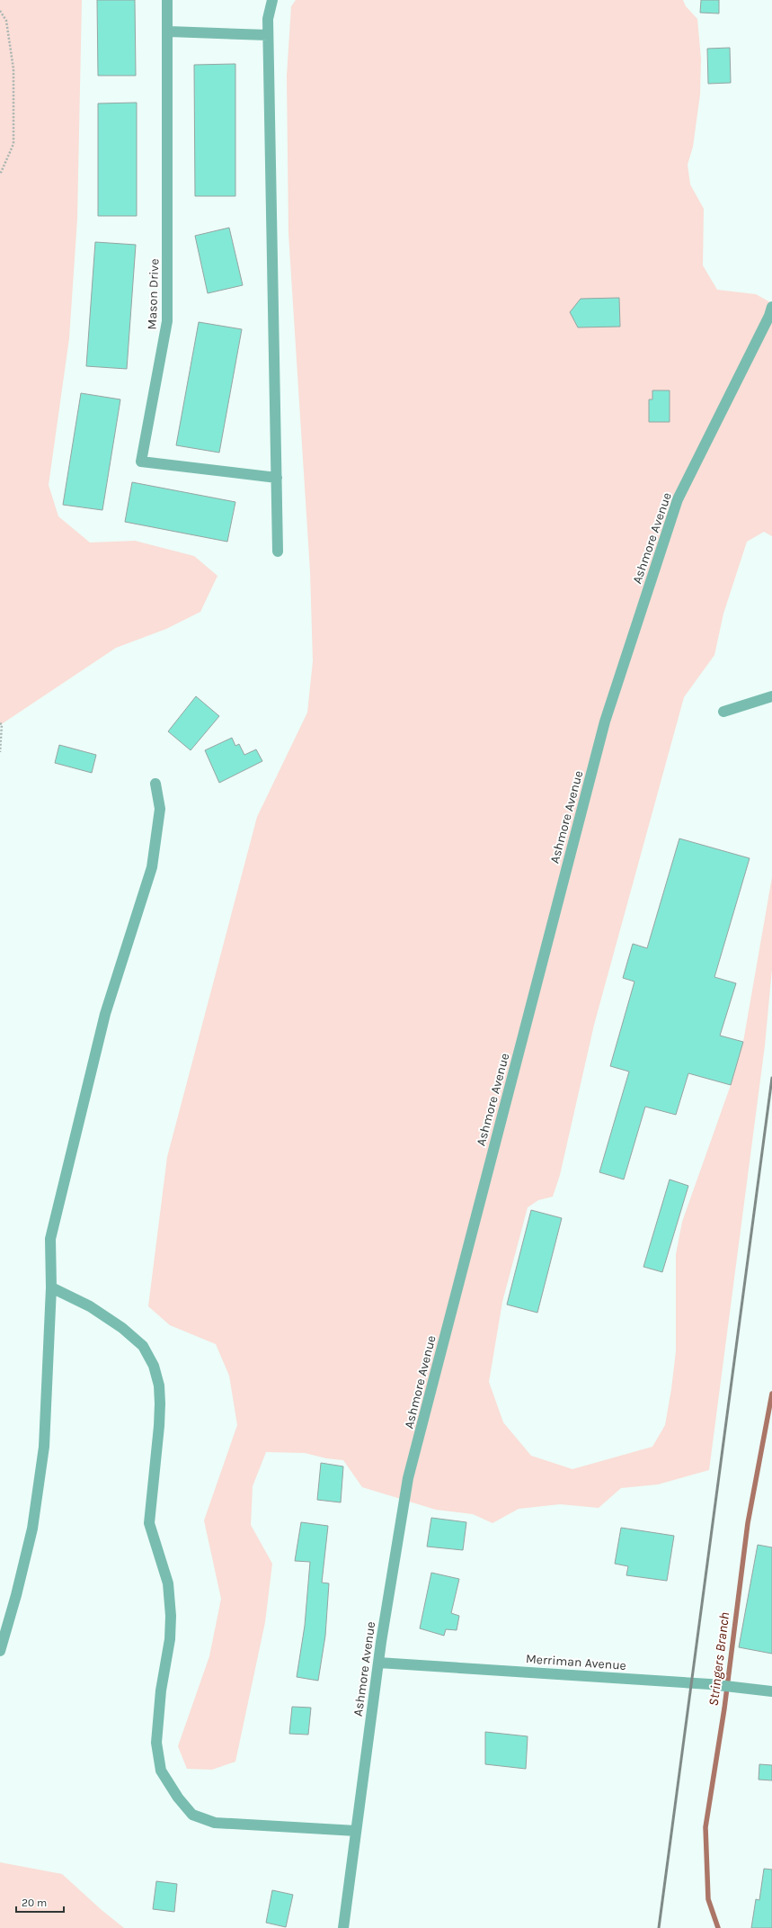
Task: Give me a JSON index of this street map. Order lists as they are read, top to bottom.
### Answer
{
  "streets": {
    "street": ["Mason Drive", "Ashmore Avenue", "Merriman Avenue"]
  },
  "crossings": [
    ["Ashmore Avenue", "Merriman Avenue"]
  ],
  "water": ["Stringers Branch"],
  "scale_bar": "20 m"
}
